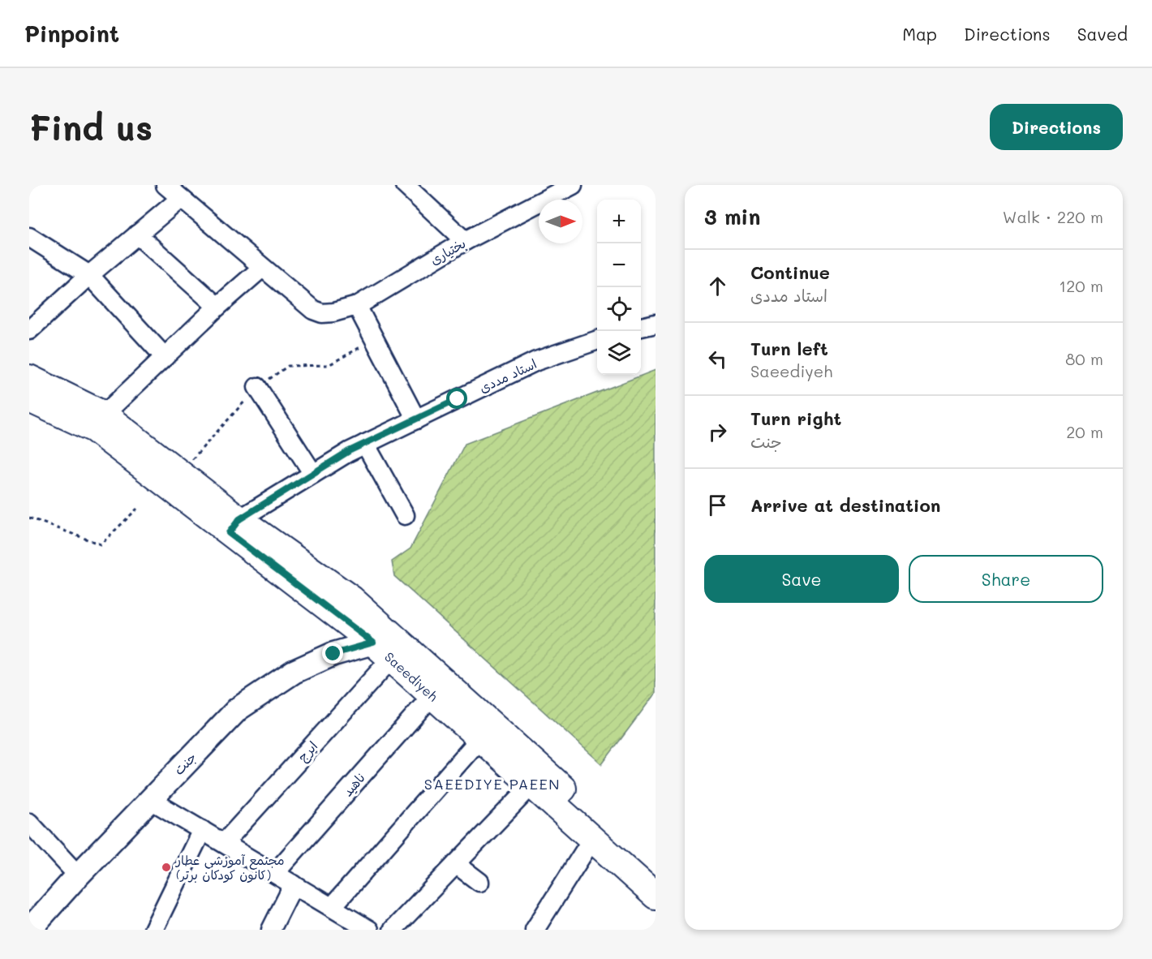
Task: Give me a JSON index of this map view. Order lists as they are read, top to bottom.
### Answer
{
  "streets": {
    "main road": ["Saeediyeh"],
    "street": [
      "بختیاری",
      "استاد مددی",
      "ایرج",
      "جنت",
      "ناهید"
    ]
  },
  "crossings": [
    ["استاد مددی", "Saeediyeh"],
    ["Saeediyeh", "ایرج"],
    ["Saeediyeh", "جنت"],
    ["Saeediyeh", "ناهید"],
    ["ایرج", "جنت"]
  ],
  "districts": ["SAEEDIYE PAEEN"],
  "places": ["مجتمع آموزشی عطار (کانون کودکان برتر)"],
  "north": "right",
  "page": {
    "header": "Pinpoint",
    "nav": ["Map", "Directions", "Saved"],
    "buttons": [
      "Directions",
      ["Save", "Share"]
    ],
    "title": "Find us",
    "heading": ["3 min", "Walk · 220 m"],
    "map_buttons": ["+", "−"],
    "list": [
      ["Continue", "استاد مددی", "120 m"],
      ["Turn left", "Saeediyeh", "80 m"],
      ["Turn right", "جنت", "20 m"],
      "Arrive at destination"
    ]
  }
}
